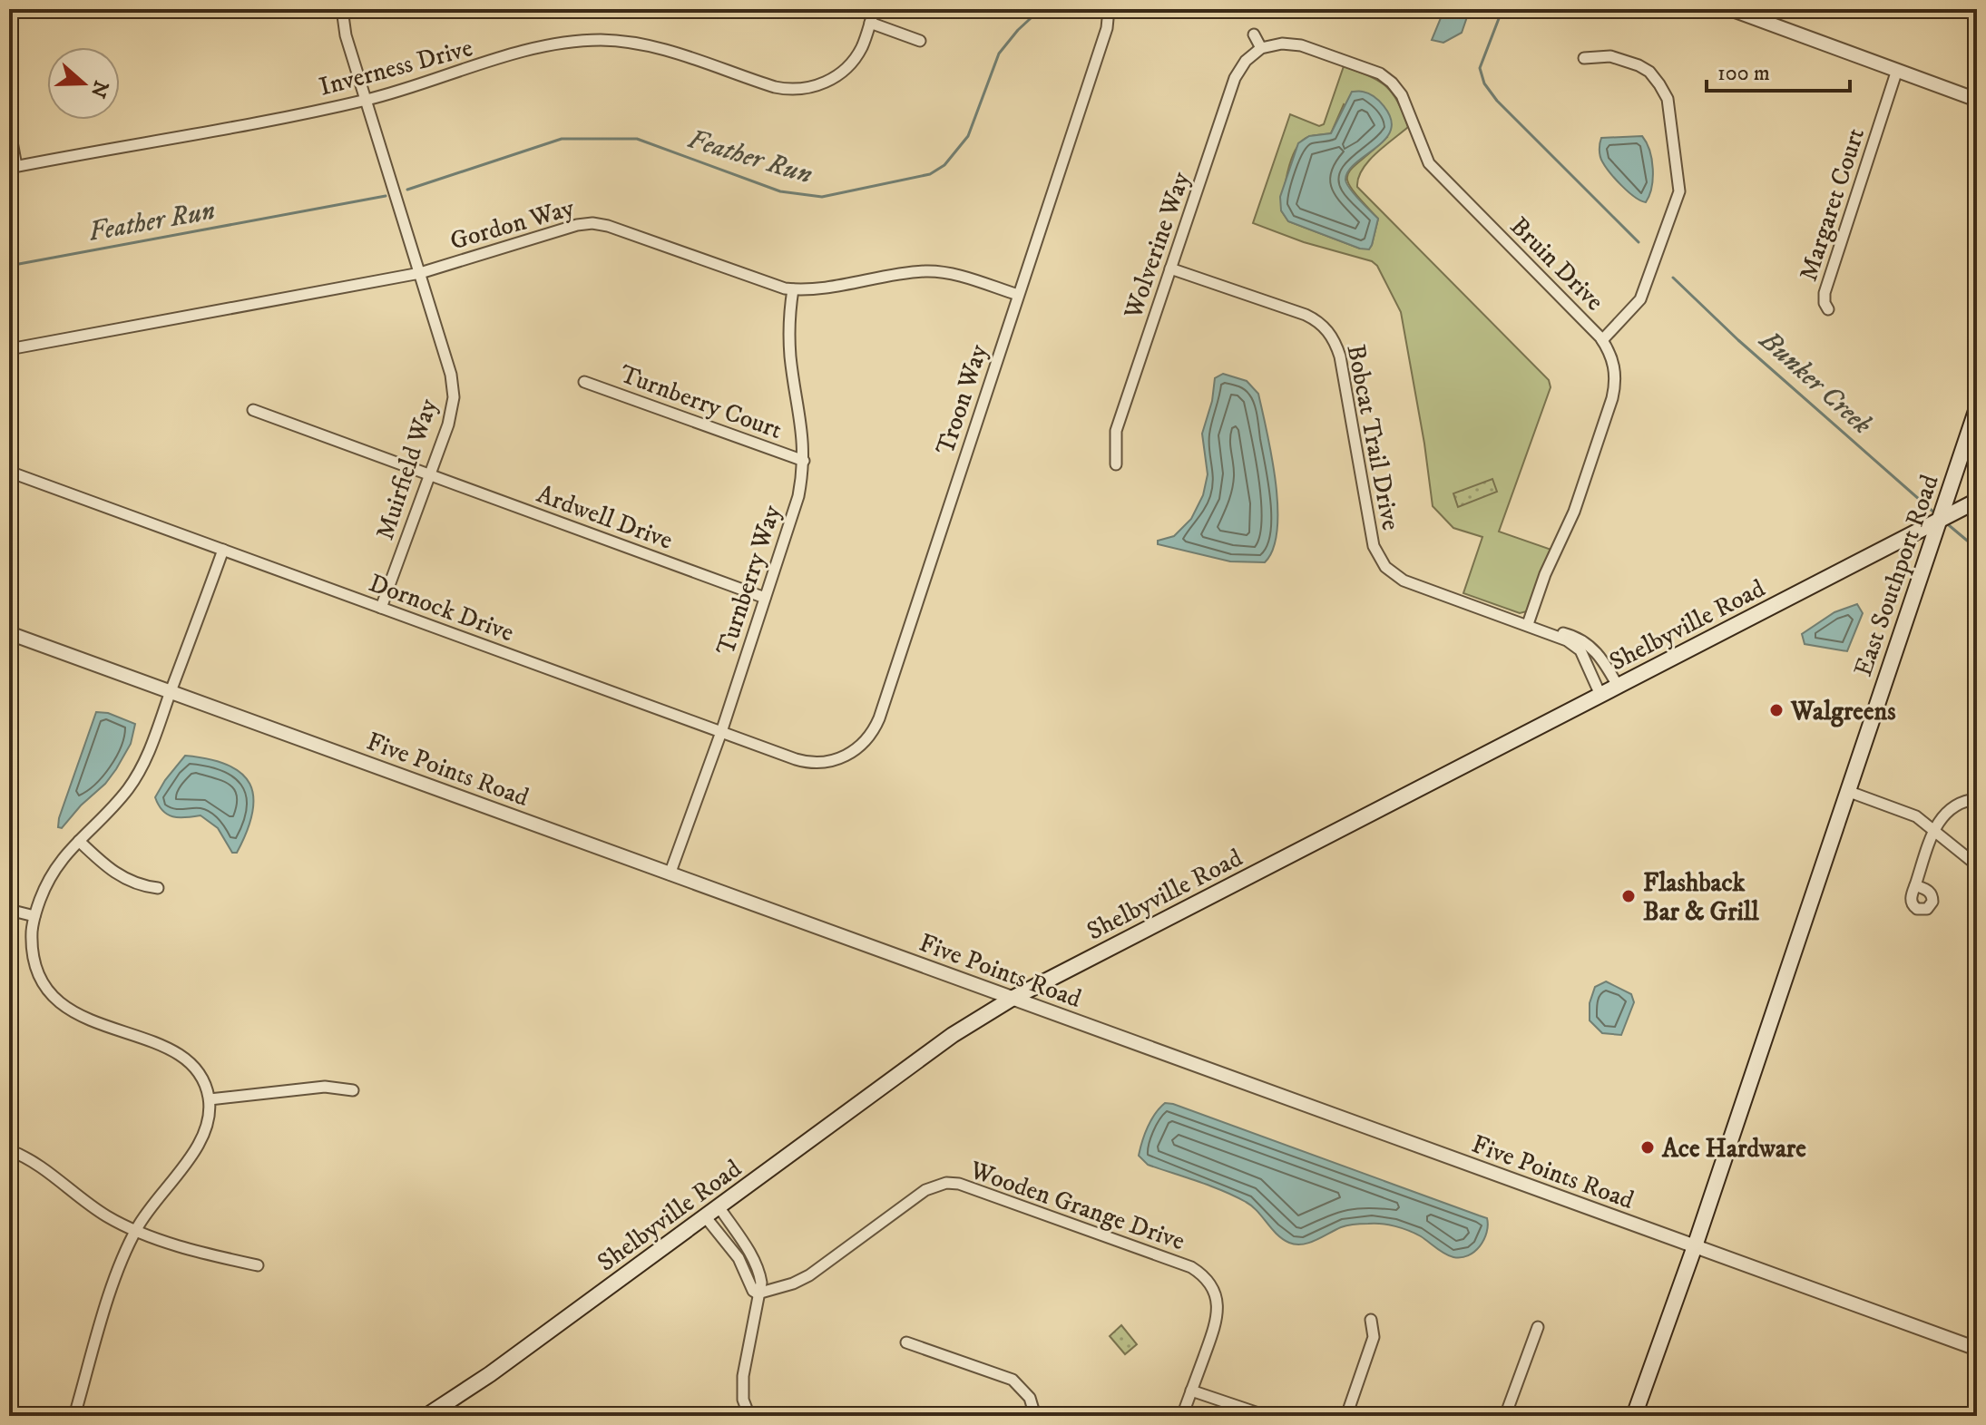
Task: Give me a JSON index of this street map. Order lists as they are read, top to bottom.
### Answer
{
  "streets": {
    "main road": ["East Southport Road", "Shelbyville Road"],
    "street": [
      "Inverness Drive",
      "Margaret Court",
      "Gordon Way",
      "Wolverine Way",
      "Bruin Drive",
      "Troon Way",
      "Turnberry Court",
      "Bobcat Trail Drive",
      "Muirfield Way",
      "Ardwell Drive",
      "Turnberry Way",
      "Dornock Drive",
      "Five Points Road",
      "Wooden Grange Drive"
    ]
  },
  "crossings": [
    ["Inverness Drive", "Muirfield Way"],
    ["Gordon Way", "Troon Way"],
    ["Gordon Way", "Muirfield Way"],
    ["Gordon Way", "Turnberry Way"],
    ["Wolverine Way", "Bruin Drive"],
    ["Wolverine Way", "Bobcat Trail Drive"],
    ["Bruin Drive", "Bobcat Trail Drive"],
    ["Troon Way", "Dornock Drive"],
    ["Turnberry Court", "Turnberry Way"],
    ["Bobcat Trail Drive", "Shelbyville Road"],
    ["Muirfield Way", "Ardwell Drive"],
    ["Muirfield Way", "Dornock Drive"],
    ["Ardwell Drive", "Turnberry Way"],
    ["East Southport Road", "Shelbyville Road"],
    ["East Southport Road", "Five Points Road"],
    ["Turnberry Way", "Dornock Drive"],
    ["Turnberry Way", "Five Points Road"],
    ["Shelbyville Road", "Five Points Road"]
  ],
  "water": ["Feather Run", "Bunker Creek"],
  "places": ["Walgreens", "Flashback Bar & Grill", "Ace Hardware"],
  "scale_bar": "100 m",
  "north": "right"
}
